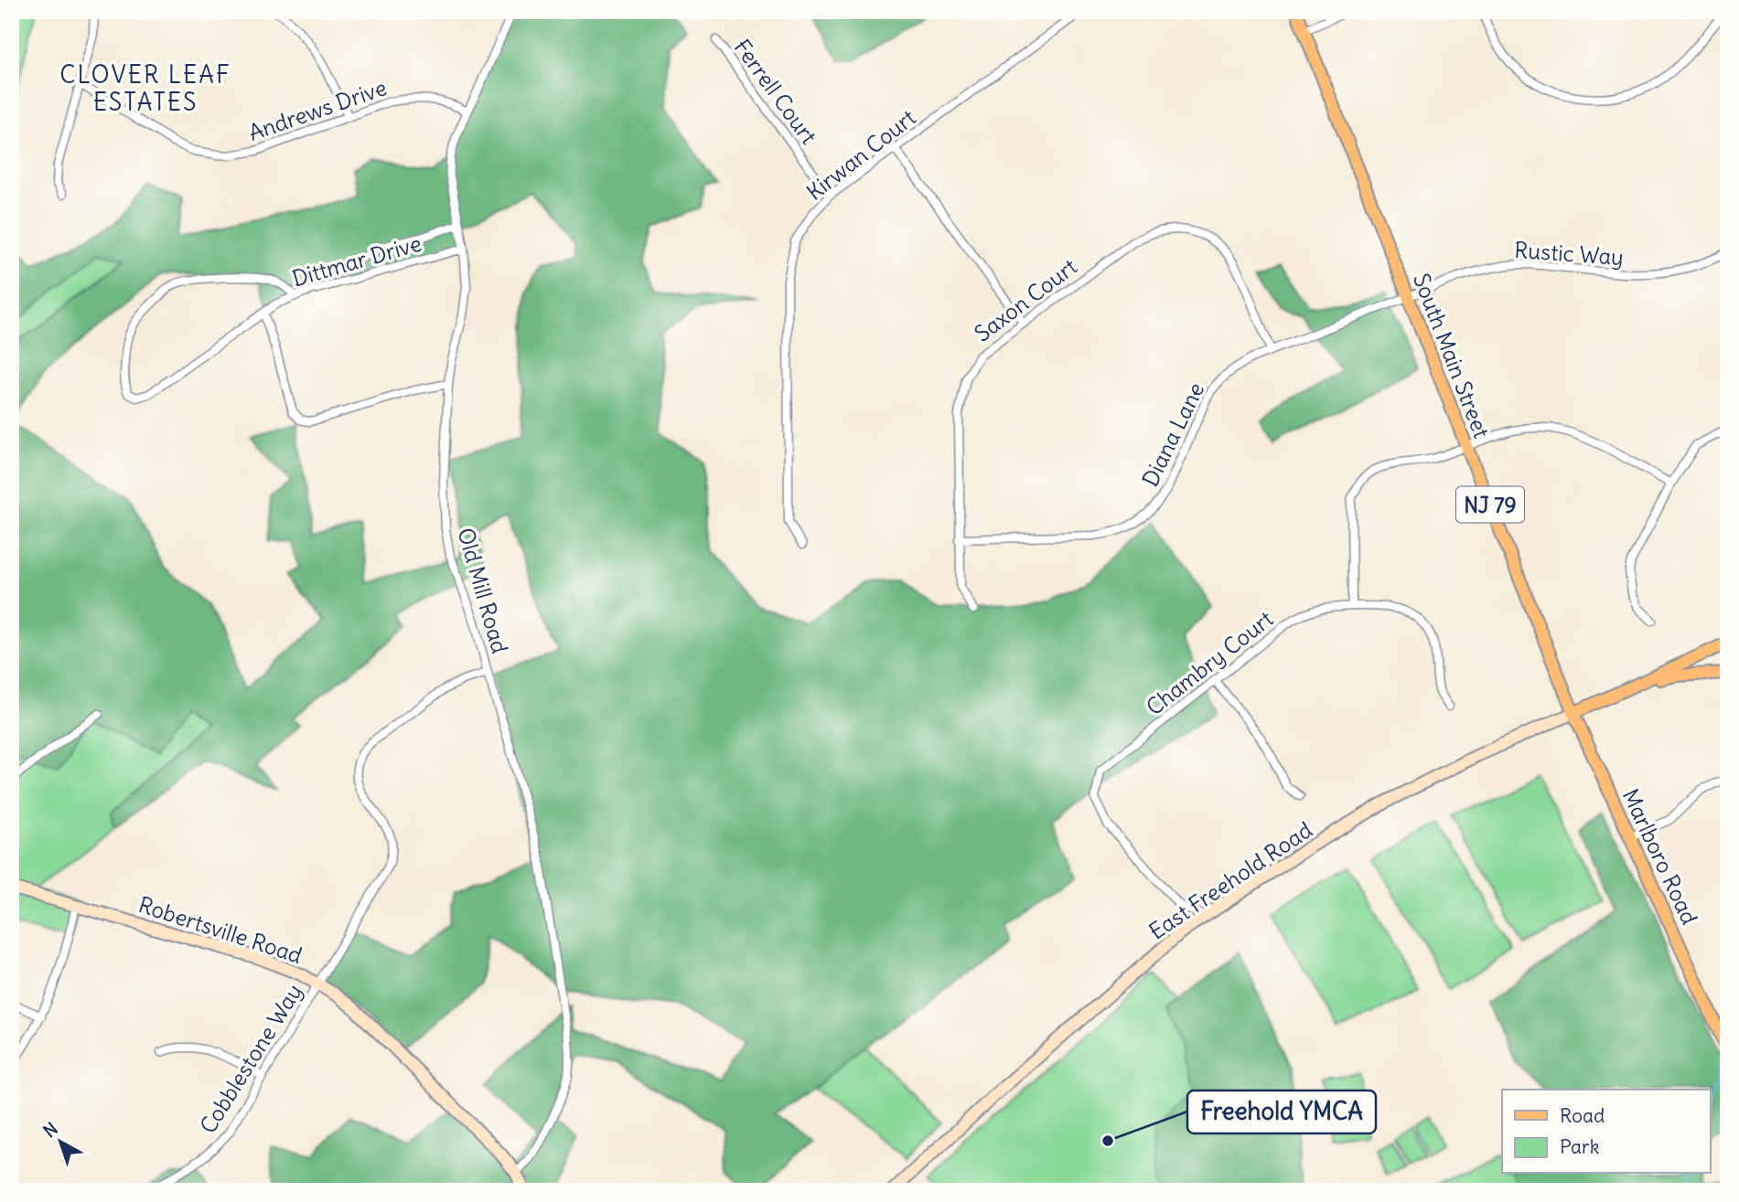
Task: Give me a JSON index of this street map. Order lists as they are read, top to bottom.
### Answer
{
  "streets": {
    "main road": [
      "South Main Street",
      "NJ 79",
      "Marlboro Road",
      "East Freehold Road",
      "Robertsville Road"
    ],
    "street": [
      "Ferrell Court",
      "Andrews Drive",
      "Kirwan Court",
      "Rustic Way",
      "Dittmar Drive",
      "Saxon Court",
      "Diana Lane",
      "Old Mill Road",
      "Chambry Court",
      "Cobblestone Way"
    ]
  },
  "crossings": [
    ["Ferrell Court", "Kirwan Court"],
    ["Andrews Drive", "Old Mill Road"],
    ["Rustic Way", "South Main Street"],
    ["Rustic Way", "Diana Lane"],
    ["Dittmar Drive", "Old Mill Road"],
    ["Saxon Court", "Diana Lane"],
    ["South Main Street", "Diana Lane"],
    ["South Main Street", "Marlboro Road"],
    ["South Main Street", "East Freehold Road"],
    ["Old Mill Road", "Robertsville Road"],
    ["Old Mill Road", "Cobblestone Way"],
    ["Chambry Court", "East Freehold Road"],
    ["Marlboro Road", "East Freehold Road"],
    ["Robertsville Road", "Cobblestone Way"]
  ],
  "districts": ["CLOVER LEAF ESTATES"],
  "places": ["Freehold YMCA"],
  "legend": ["Road", "Park"],
  "north": "top left"
}
